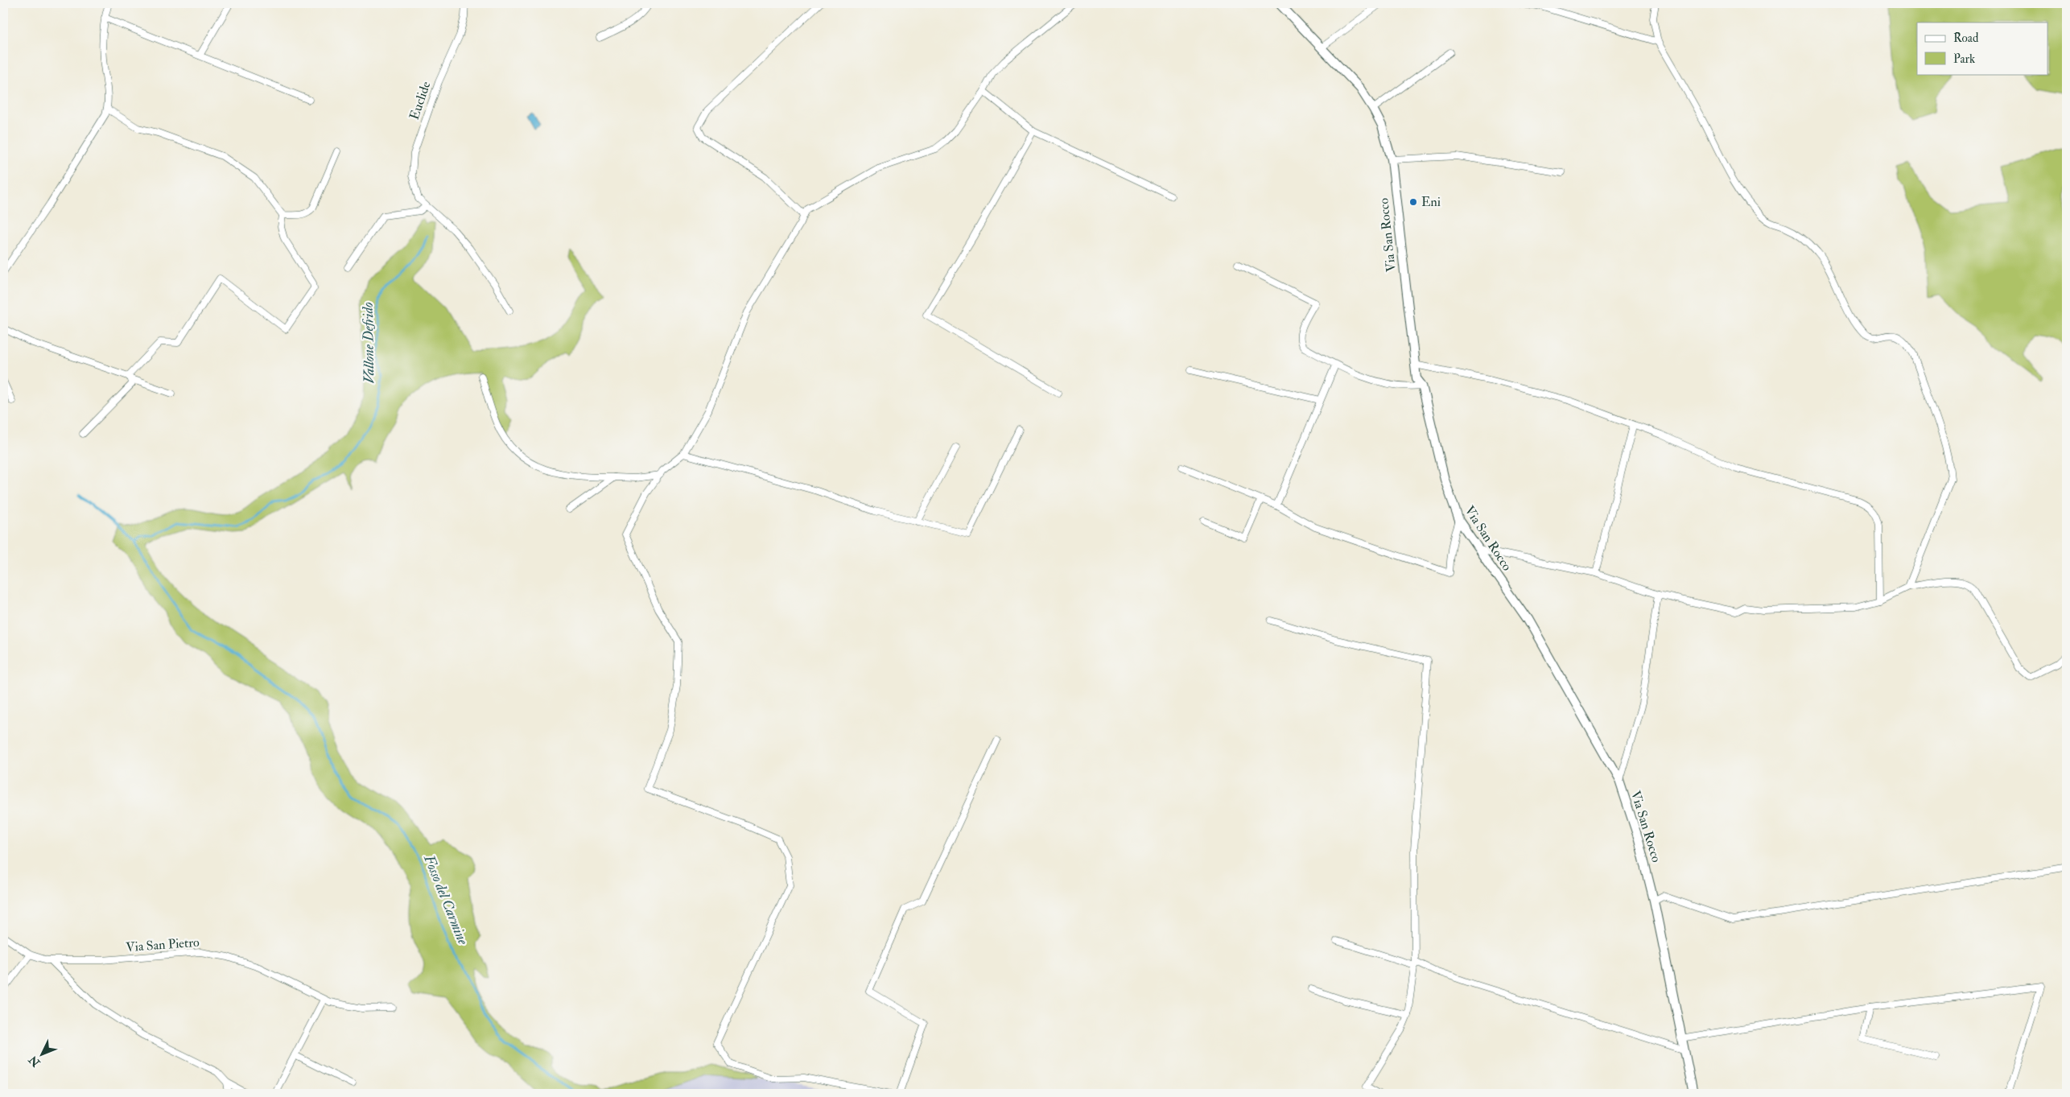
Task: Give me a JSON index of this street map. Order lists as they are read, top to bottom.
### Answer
{
  "streets": {
    "street": ["Euclide", "Via San Rocco", "Via San Pietro"]
  },
  "water": ["Vallone Defrido", "Fosso del Carmine"],
  "places": ["Eni"],
  "legend": ["Road", "Park"],
  "north": "bottom left"
}
